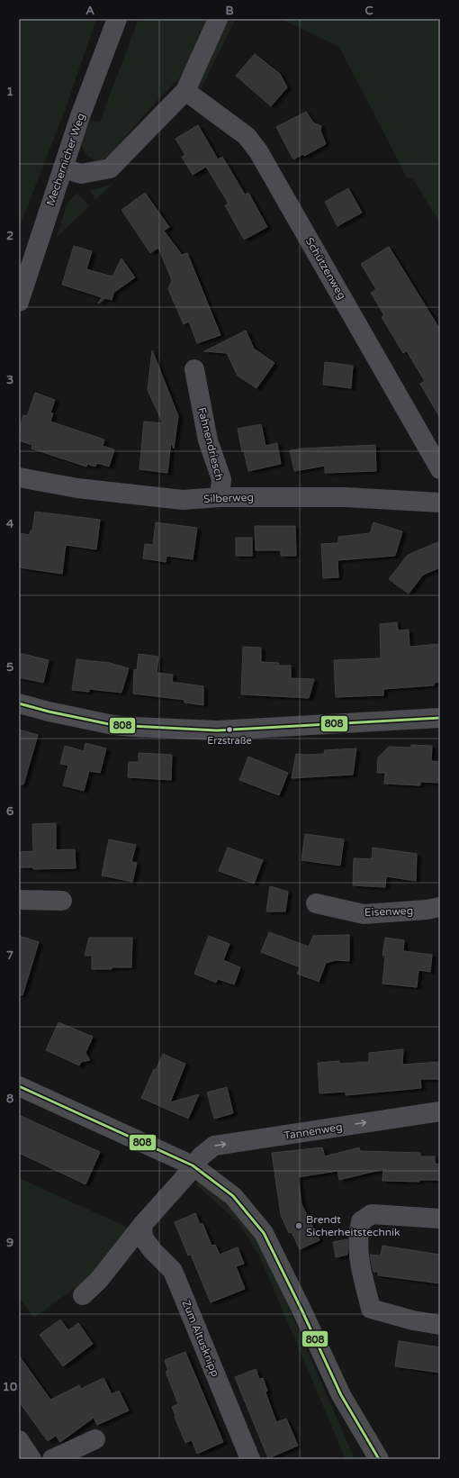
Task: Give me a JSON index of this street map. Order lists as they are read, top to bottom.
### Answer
{
  "streets": {
    "street": [
      "Mechernicher Weg",
      "Schützenweg",
      "Fahnendriesch",
      "Silberweg",
      "Eisenweg",
      "Tannenweg",
      "Zum Altusknipp"
    ]
  },
  "crossings": [
    ["Fahnendriesch", "Silberweg"]
  ],
  "one_way": ["Tannenweg"],
  "places": ["Erzstraße", "Brendt Sicherheitstechnik"],
  "lines": ["transit line 808"],
  "grid": {
    "columns": ["A", "B", "C"],
    "rows": [
      "1",
      "2",
      "3",
      "4",
      "5",
      "6",
      "7",
      "8",
      "9",
      "10"
    ]
  }
}
